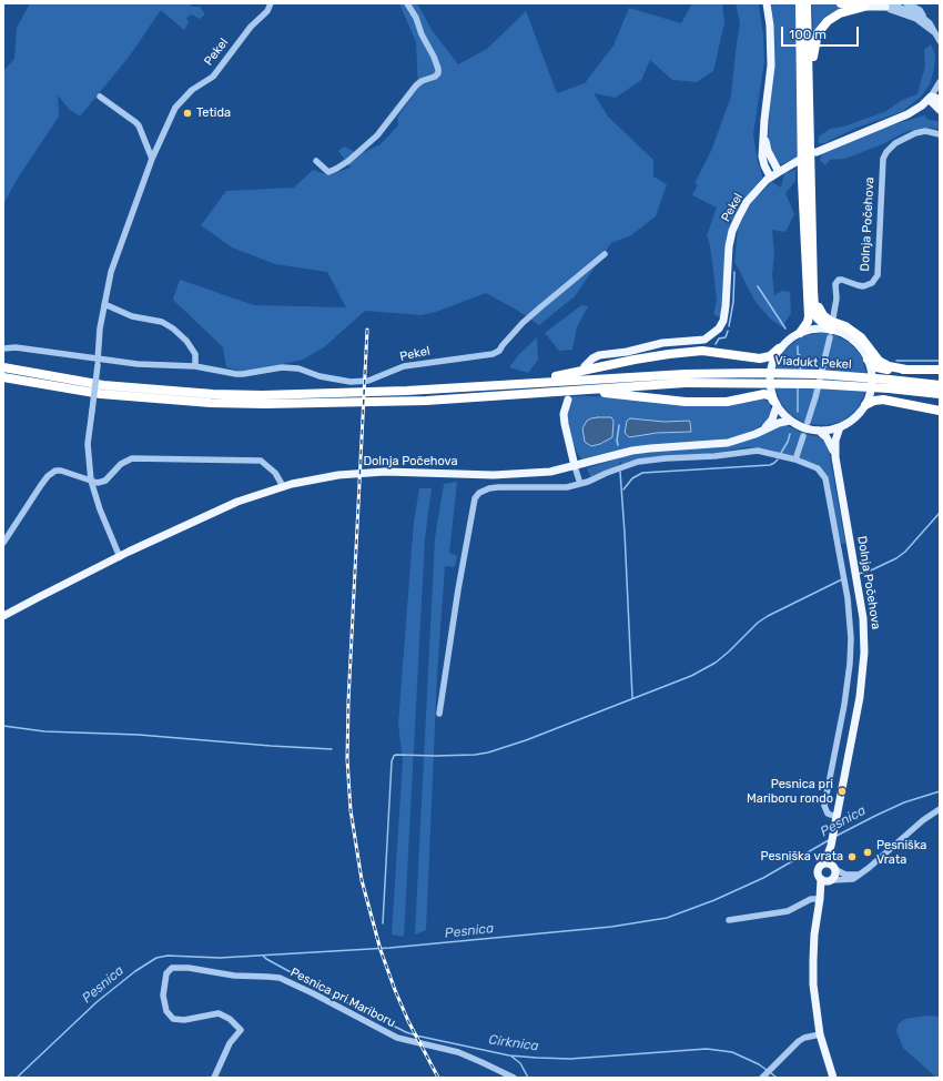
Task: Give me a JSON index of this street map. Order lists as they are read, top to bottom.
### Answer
{
  "streets": {
    "highway": ["Viadukt Pekel"],
    "main road": ["Pekel", "Dolnja Počehova"],
    "street": ["Pesnica pri Mariboru"]
  },
  "crossings": [
    ["Pekel", "Dolnja Počehova"]
  ],
  "water": ["Pesnica", "Cirknica"],
  "places": [
    "Tetida",
    "Pesnica pri Mariboru rondo",
    "Pesniška Vrata",
    "Pesniška vrata"
  ],
  "scale_bar": "100 m"
}
